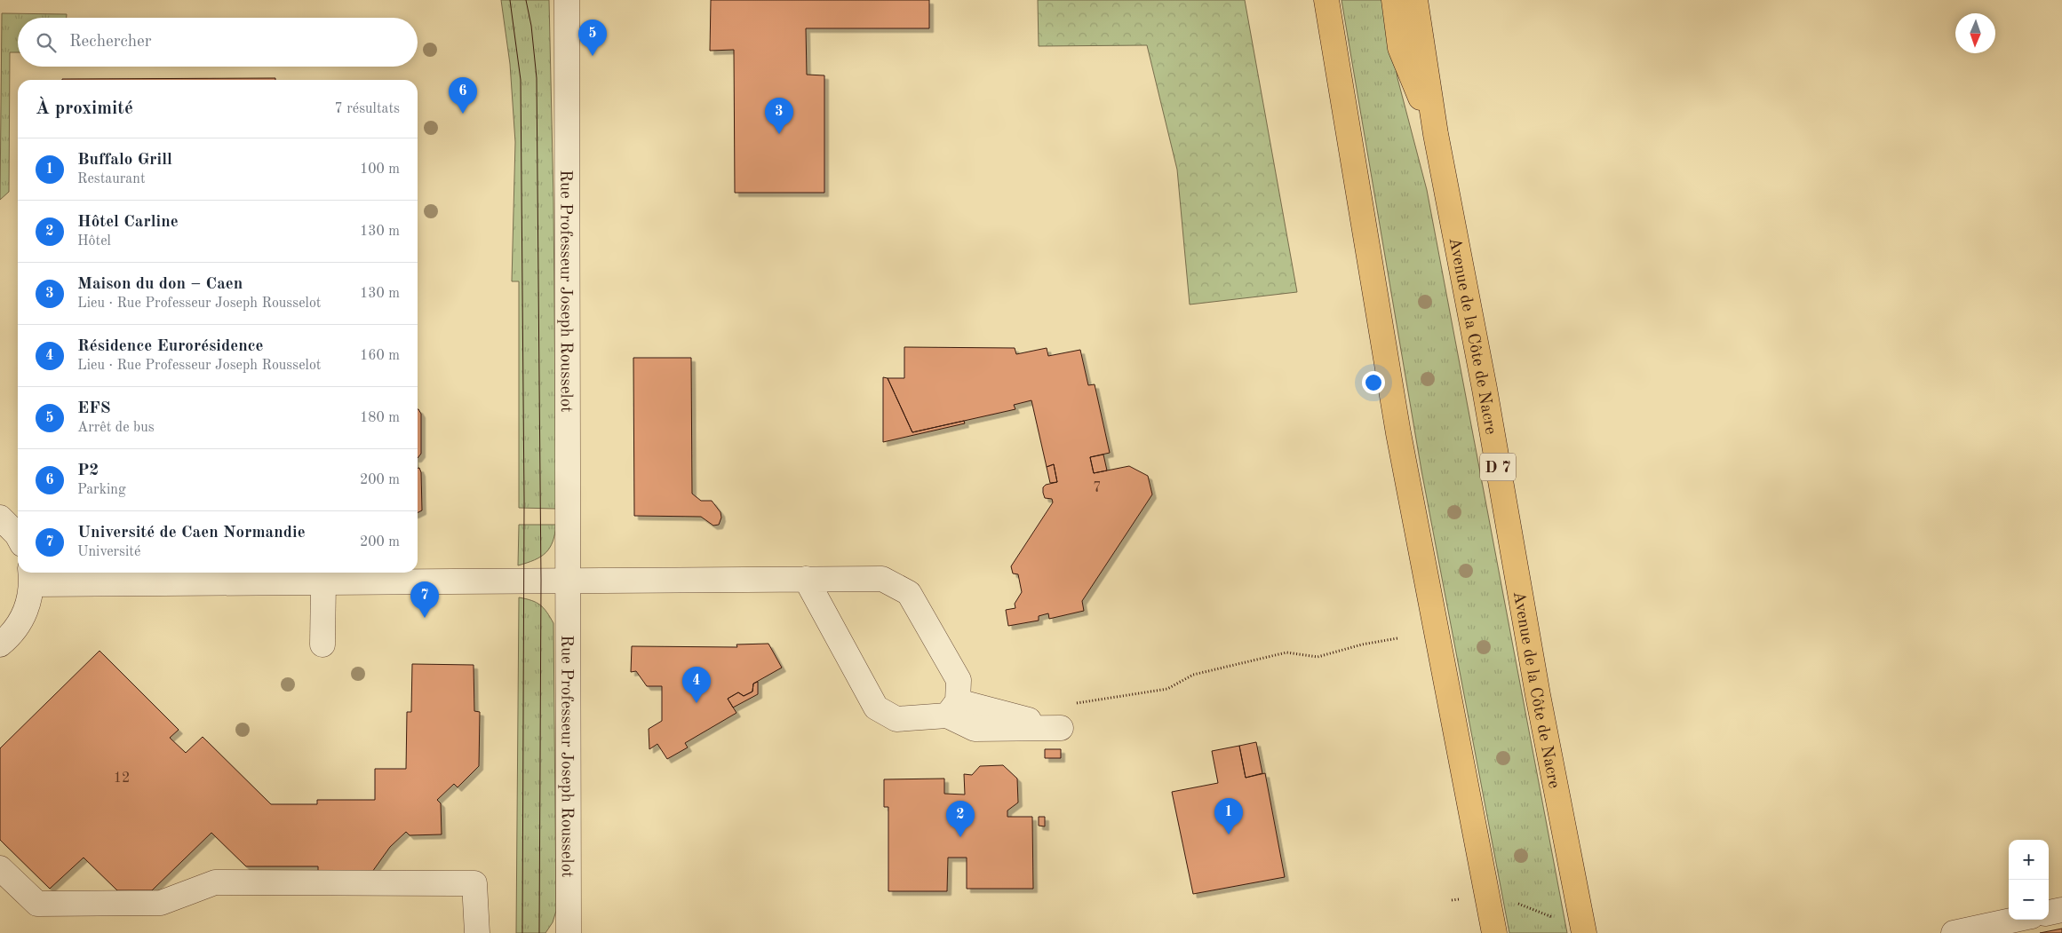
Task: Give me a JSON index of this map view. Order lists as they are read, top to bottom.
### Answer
{
  "streets": {
    "main road": ["Avenue de la Côte de Nacre", "D 7"],
    "street": ["Rue Professeur Joseph Rousselot"]
  },
  "house_numbers": ["7", "12"],
  "north": "bottom",
  "page": {
    "search": "Rechercher",
    "pins": [
      "5",
      "6",
      "3",
      "7",
      "4",
      "1",
      "2"
    ],
    "heading": ["À proximité", "7 résultats"],
    "list": [
      {
        "mark": "1",
        "name": "Buffalo Grill",
        "note": "Restaurant",
        "value": "100 m"
      },
      {
        "mark": "2",
        "name": "Hôtel Carline",
        "note": "Hôtel",
        "value": "130 m"
      },
      {
        "mark": "3",
        "name": "Maison du don – Caen",
        "note": "Lieu · Rue Professeur Joseph Rousselot",
        "value": "130 m"
      },
      {
        "mark": "4",
        "name": "Résidence Eurorésidence",
        "note": "Lieu · Rue Professeur Joseph Rousselot",
        "value": "160 m"
      },
      {
        "mark": "5",
        "name": "EFS",
        "note": "Arrêt de bus",
        "value": "180 m"
      },
      {
        "mark": "6",
        "name": "P2",
        "note": "Parking",
        "value": "200 m"
      },
      {
        "mark": "7",
        "name": "Université de Caen Normandie",
        "note": "Université",
        "value": "200 m"
      }
    ],
    "map_buttons": ["+", "−"]
  }
}
